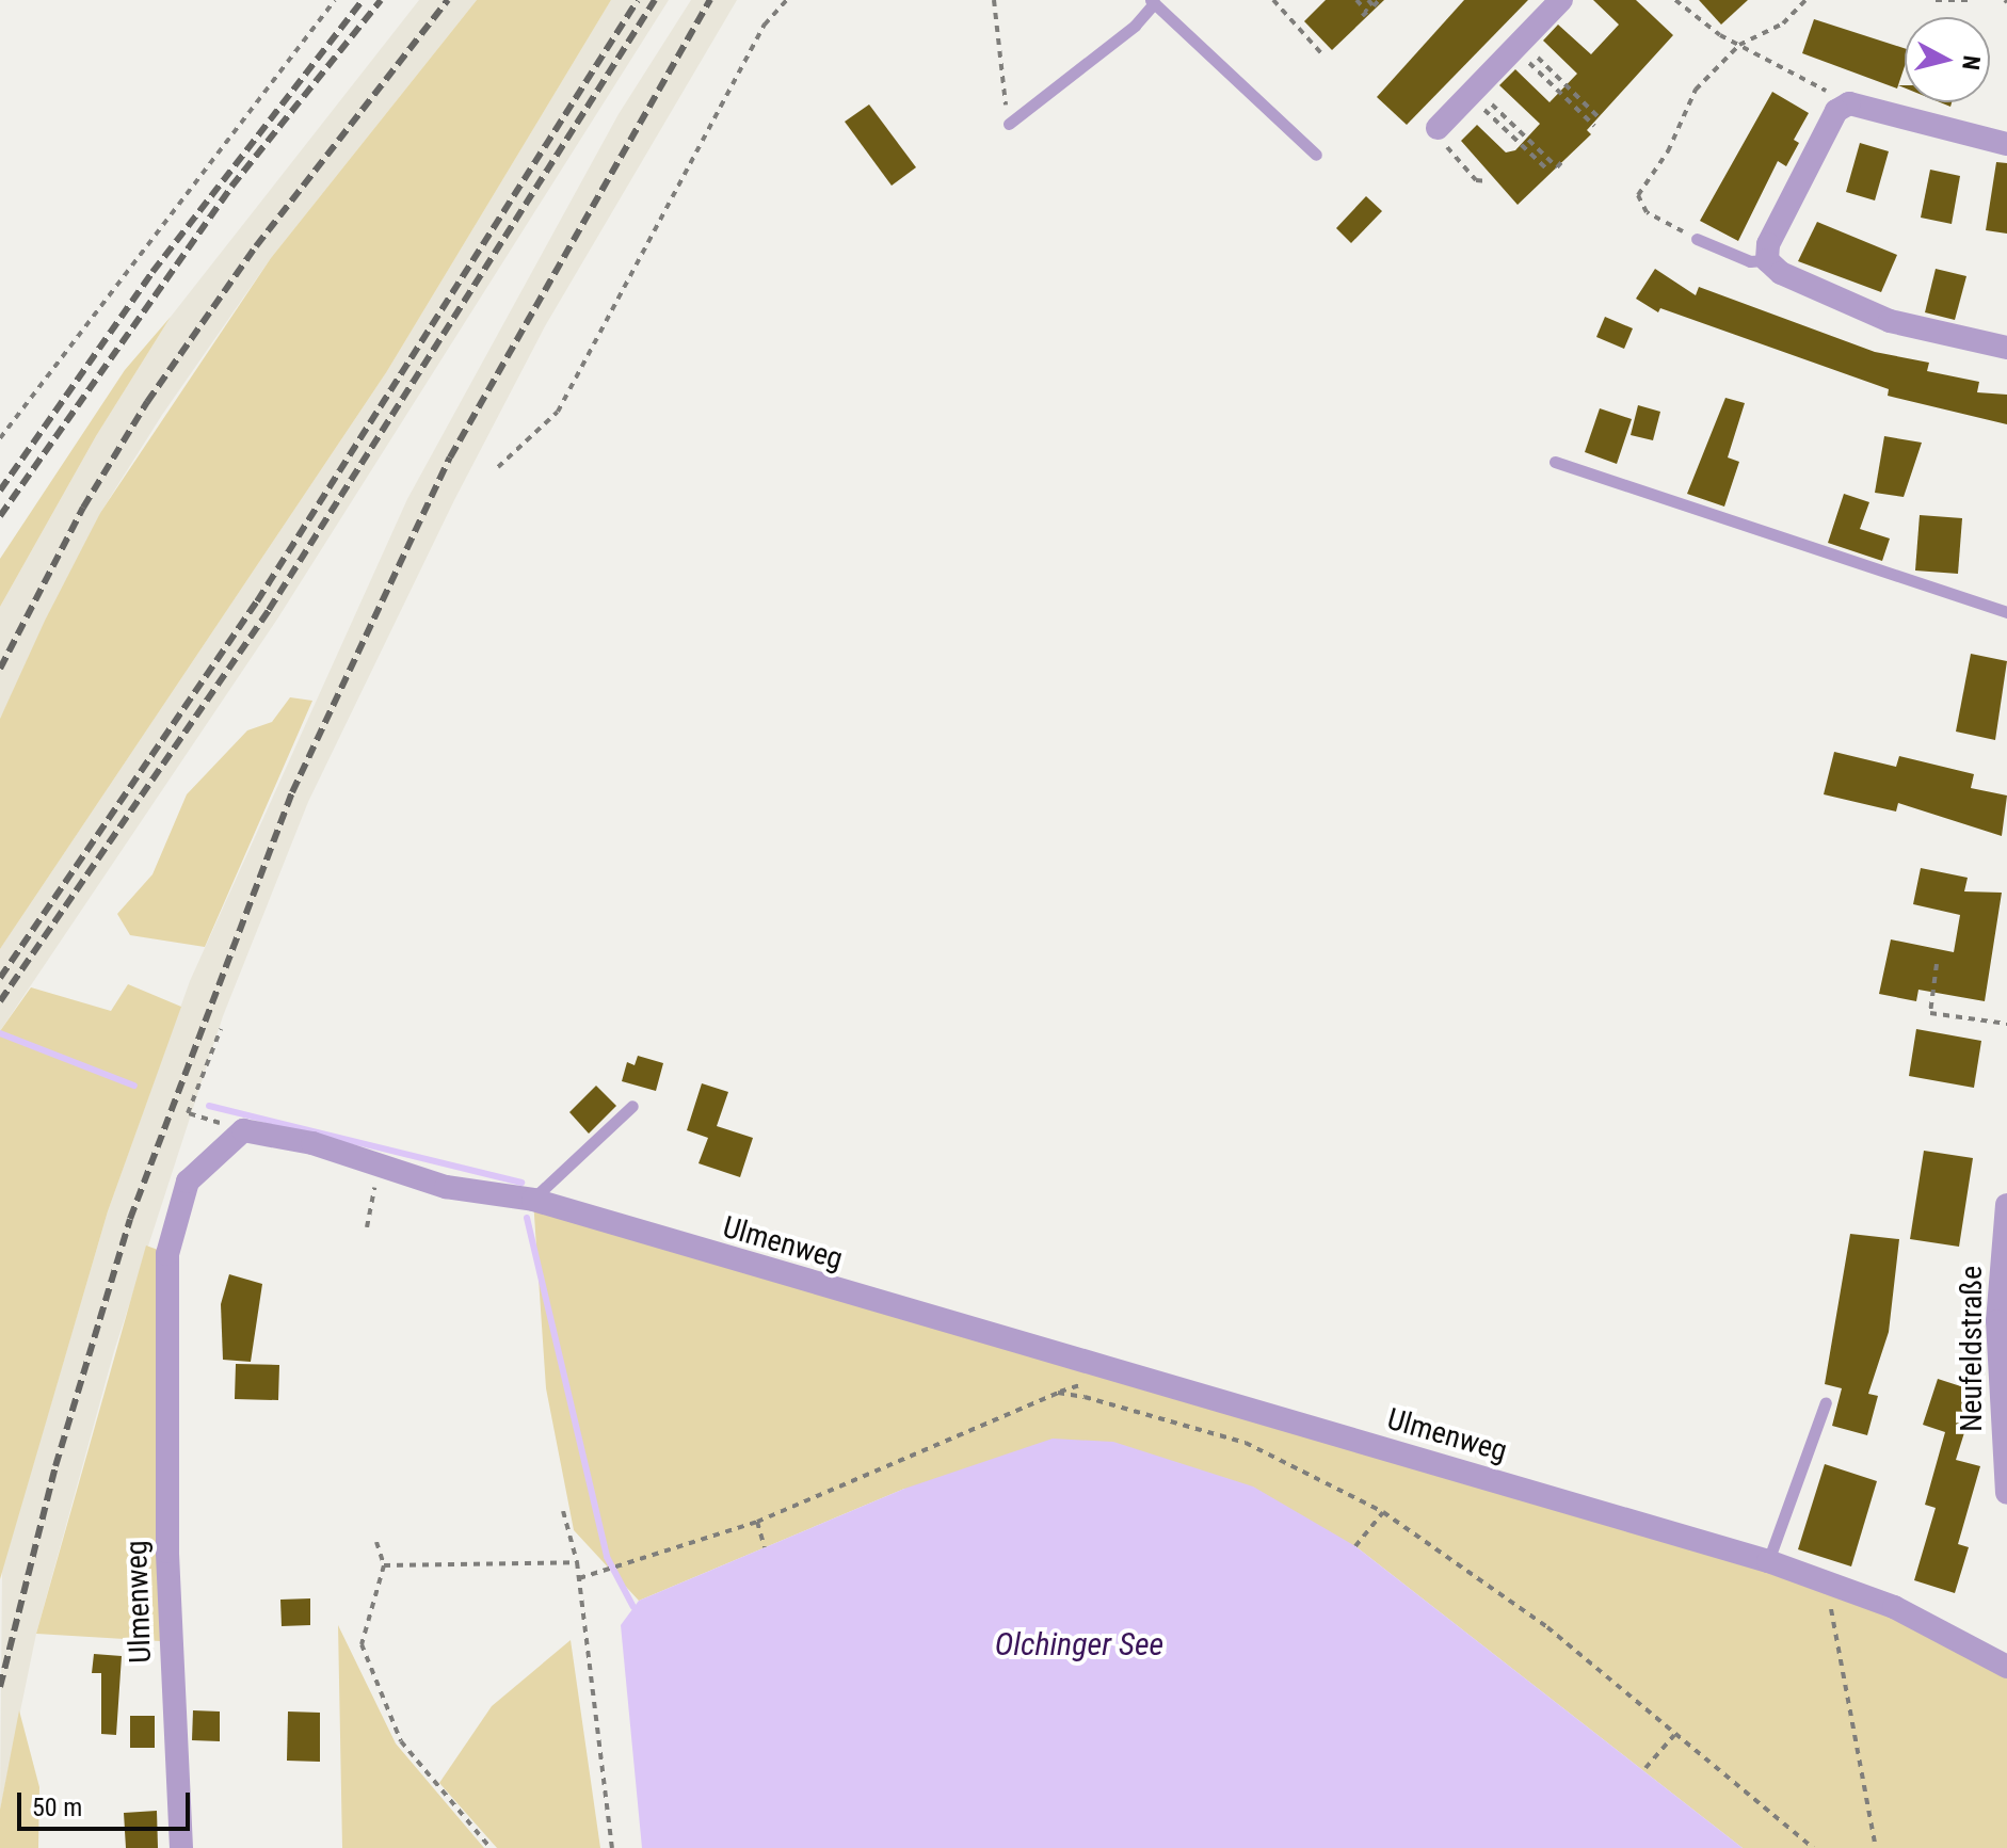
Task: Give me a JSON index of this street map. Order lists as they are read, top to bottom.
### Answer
{
  "streets": {
    "street": ["Ulmenweg", "Neufeldstraße"]
  },
  "water": ["Olchinger See"],
  "scale_bar": "50 m",
  "north": "right"
}
